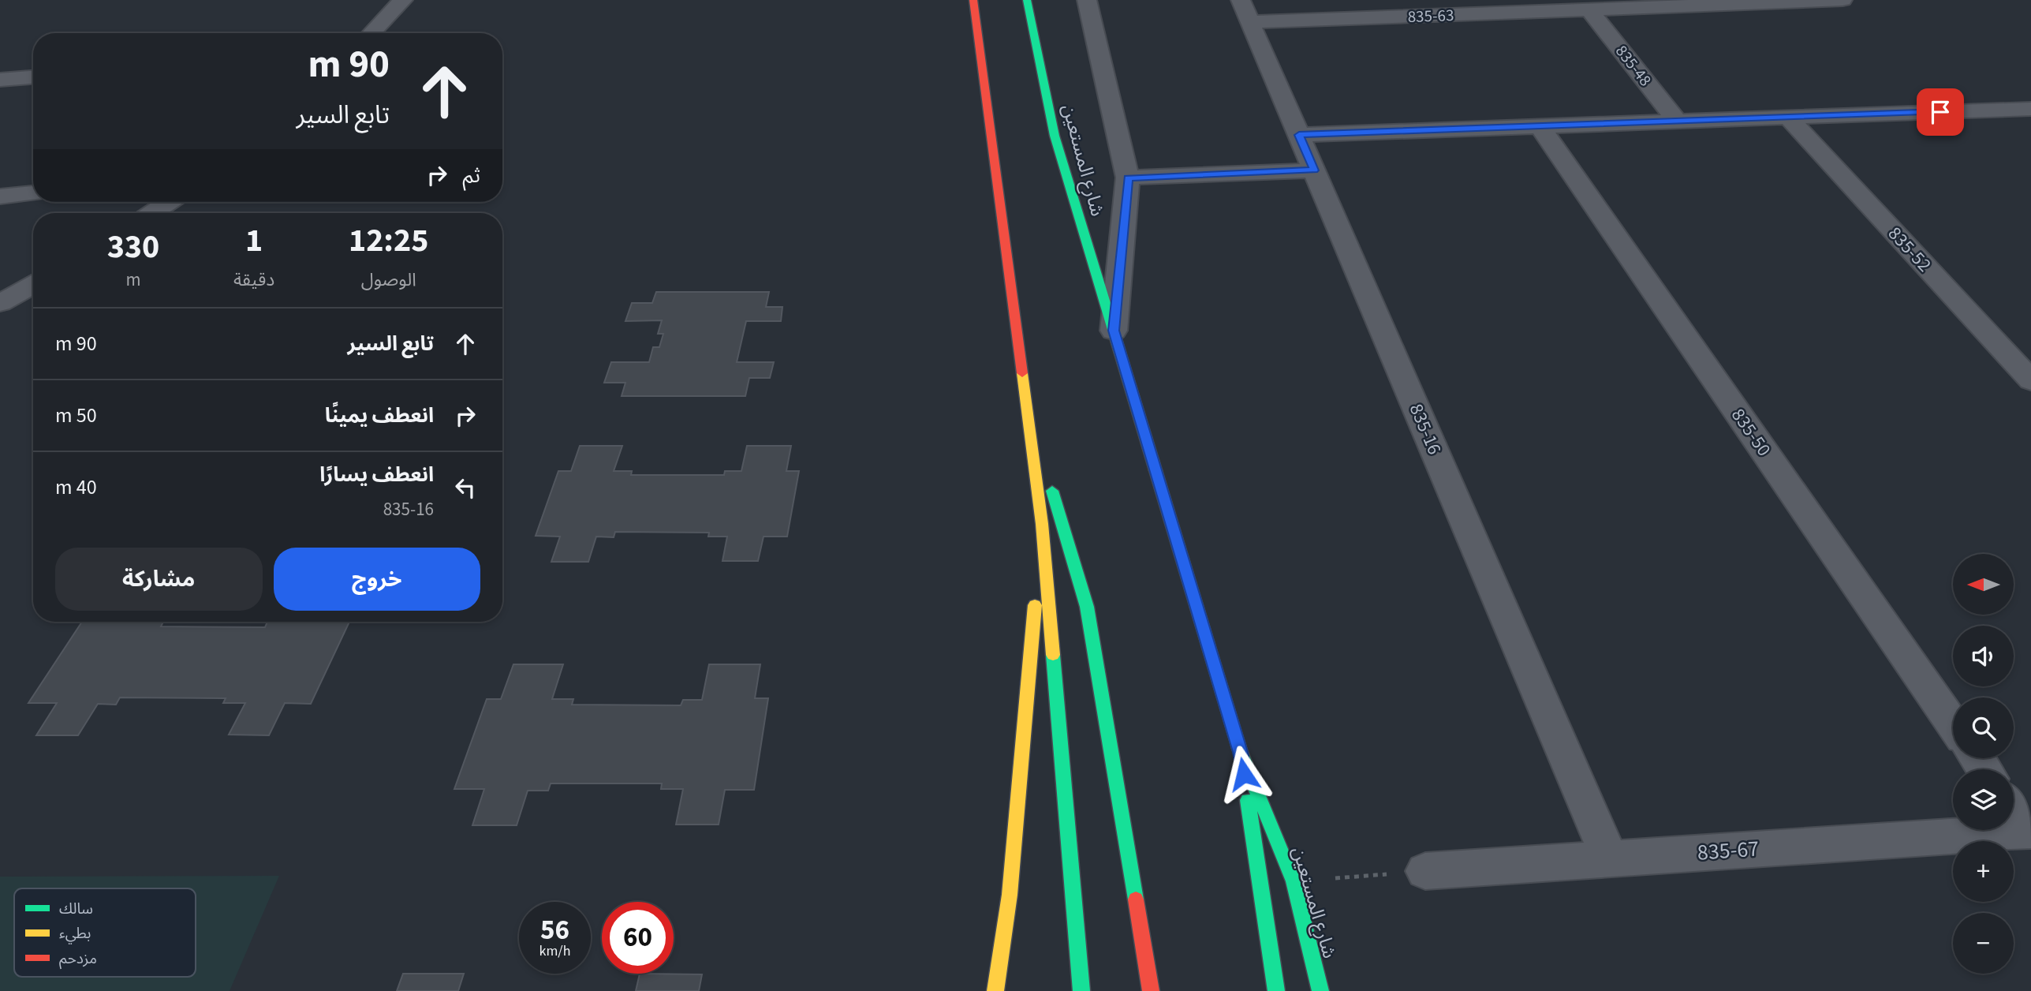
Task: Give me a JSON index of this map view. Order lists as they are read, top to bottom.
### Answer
{
  "streets": {
    "main road": ["شارع المستعين"],
    "street": [
      "835-63",
      "835-48",
      "835-52",
      "835-16",
      "835-50",
      "835-67"
    ]
  },
  "crossings": [
    ["835-63", "835-48"],
    ["835-63", "835-16"],
    ["835-16", "835-67"]
  ],
  "legend": ["سالك", "بطيء", "مزدحم"],
  "north": "left",
  "page": {
    "turn": ["90 m", "تابع السير"],
    "then": "ثم",
    "eta": [
      "12:25",
      "الوصول",
      "1",
      "دقيقة",
      "330",
      "m"
    ],
    "list": [
      {
        "name": "تابع السير",
        "value": "90 m"
      },
      {
        "name": "انعطف يمينًا",
        "value": "50 m"
      },
      {
        "name": "انعطف يسارًا",
        "note": "835-16",
        "value": "40 m"
      }
    ],
    "buttons": ["خروج", "مشاركة"],
    "map_buttons": ["+", "−"],
    "speed": "56 km/h",
    "limit": "60"
  }
}
